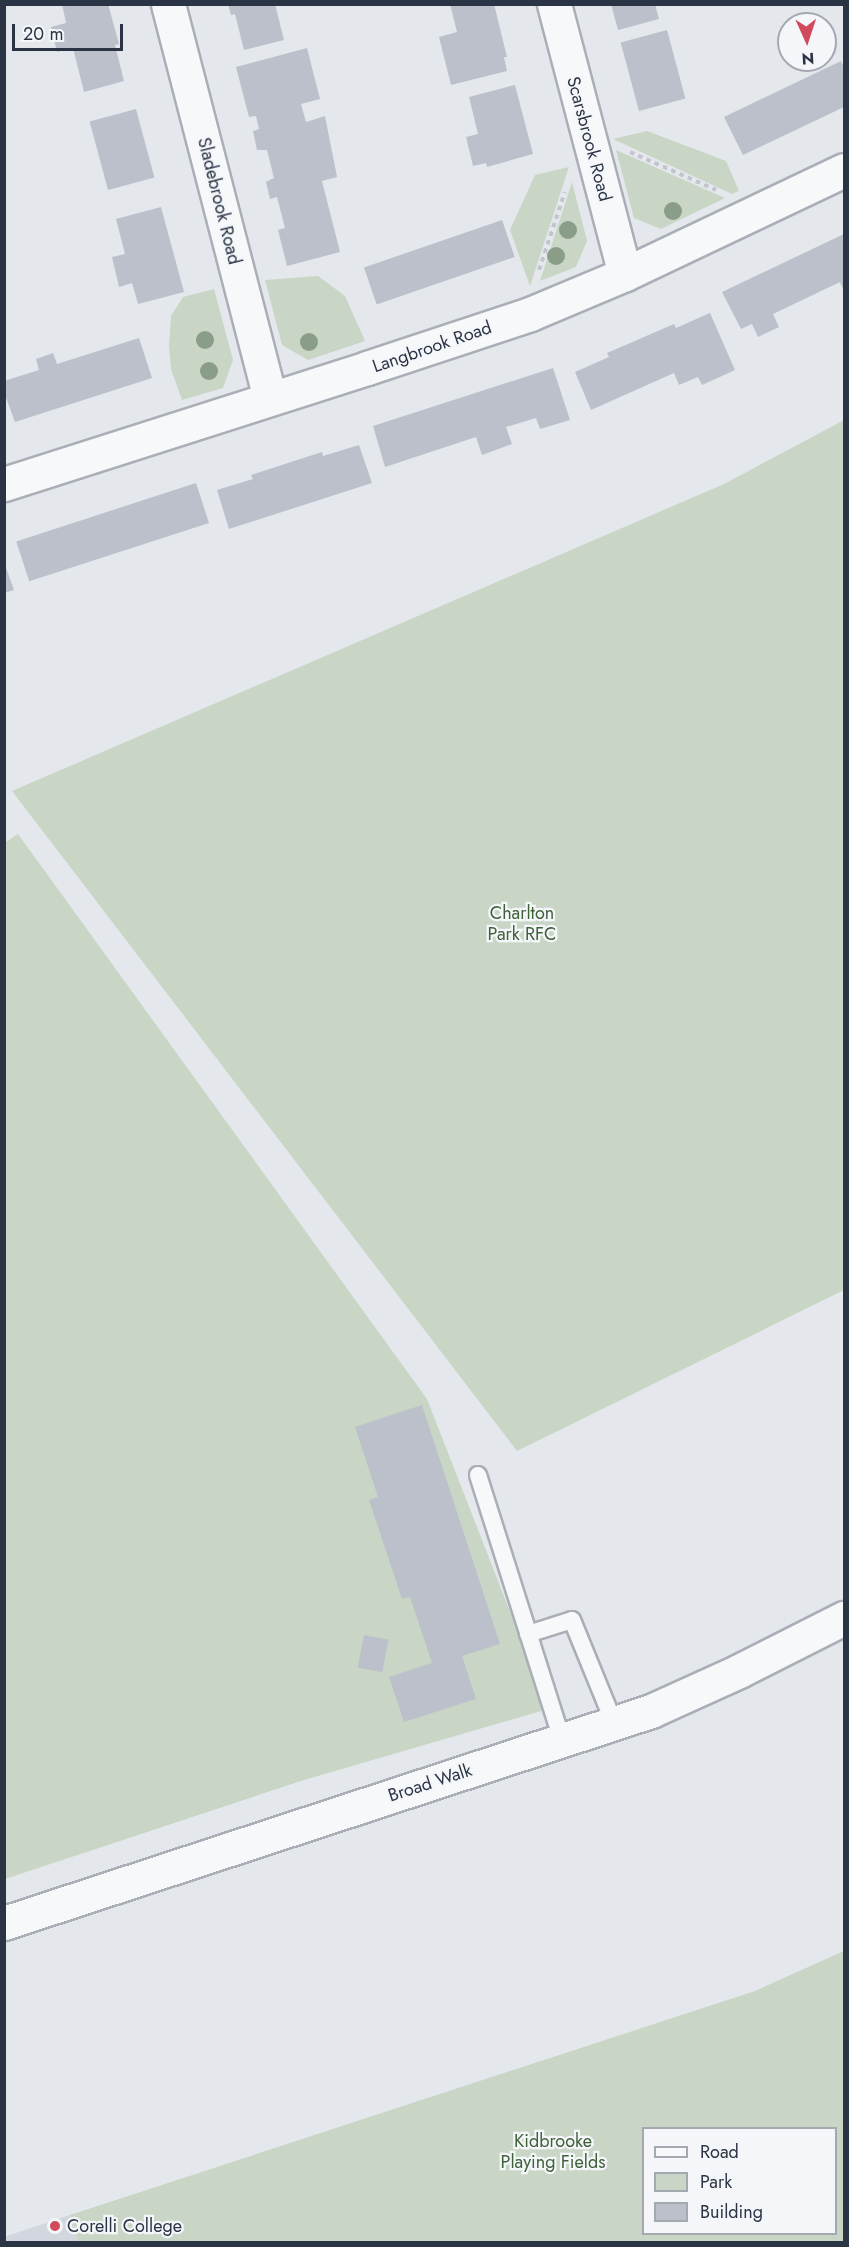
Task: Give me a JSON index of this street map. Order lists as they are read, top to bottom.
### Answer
{
  "streets": {
    "street": [
      "Scarsbrook Road",
      "Sladebrook Road",
      "Langbrook Road",
      "Broad Walk"
    ]
  },
  "crossings": [
    ["Scarsbrook Road", "Langbrook Road"],
    ["Sladebrook Road", "Langbrook Road"]
  ],
  "parks": ["Charlton Park RFC", "Kidbrooke Playing Fields"],
  "places": ["Corelli College"],
  "legend": ["Road", "Park", "Building"],
  "scale_bar": "20 m",
  "north": "bottom"
}
